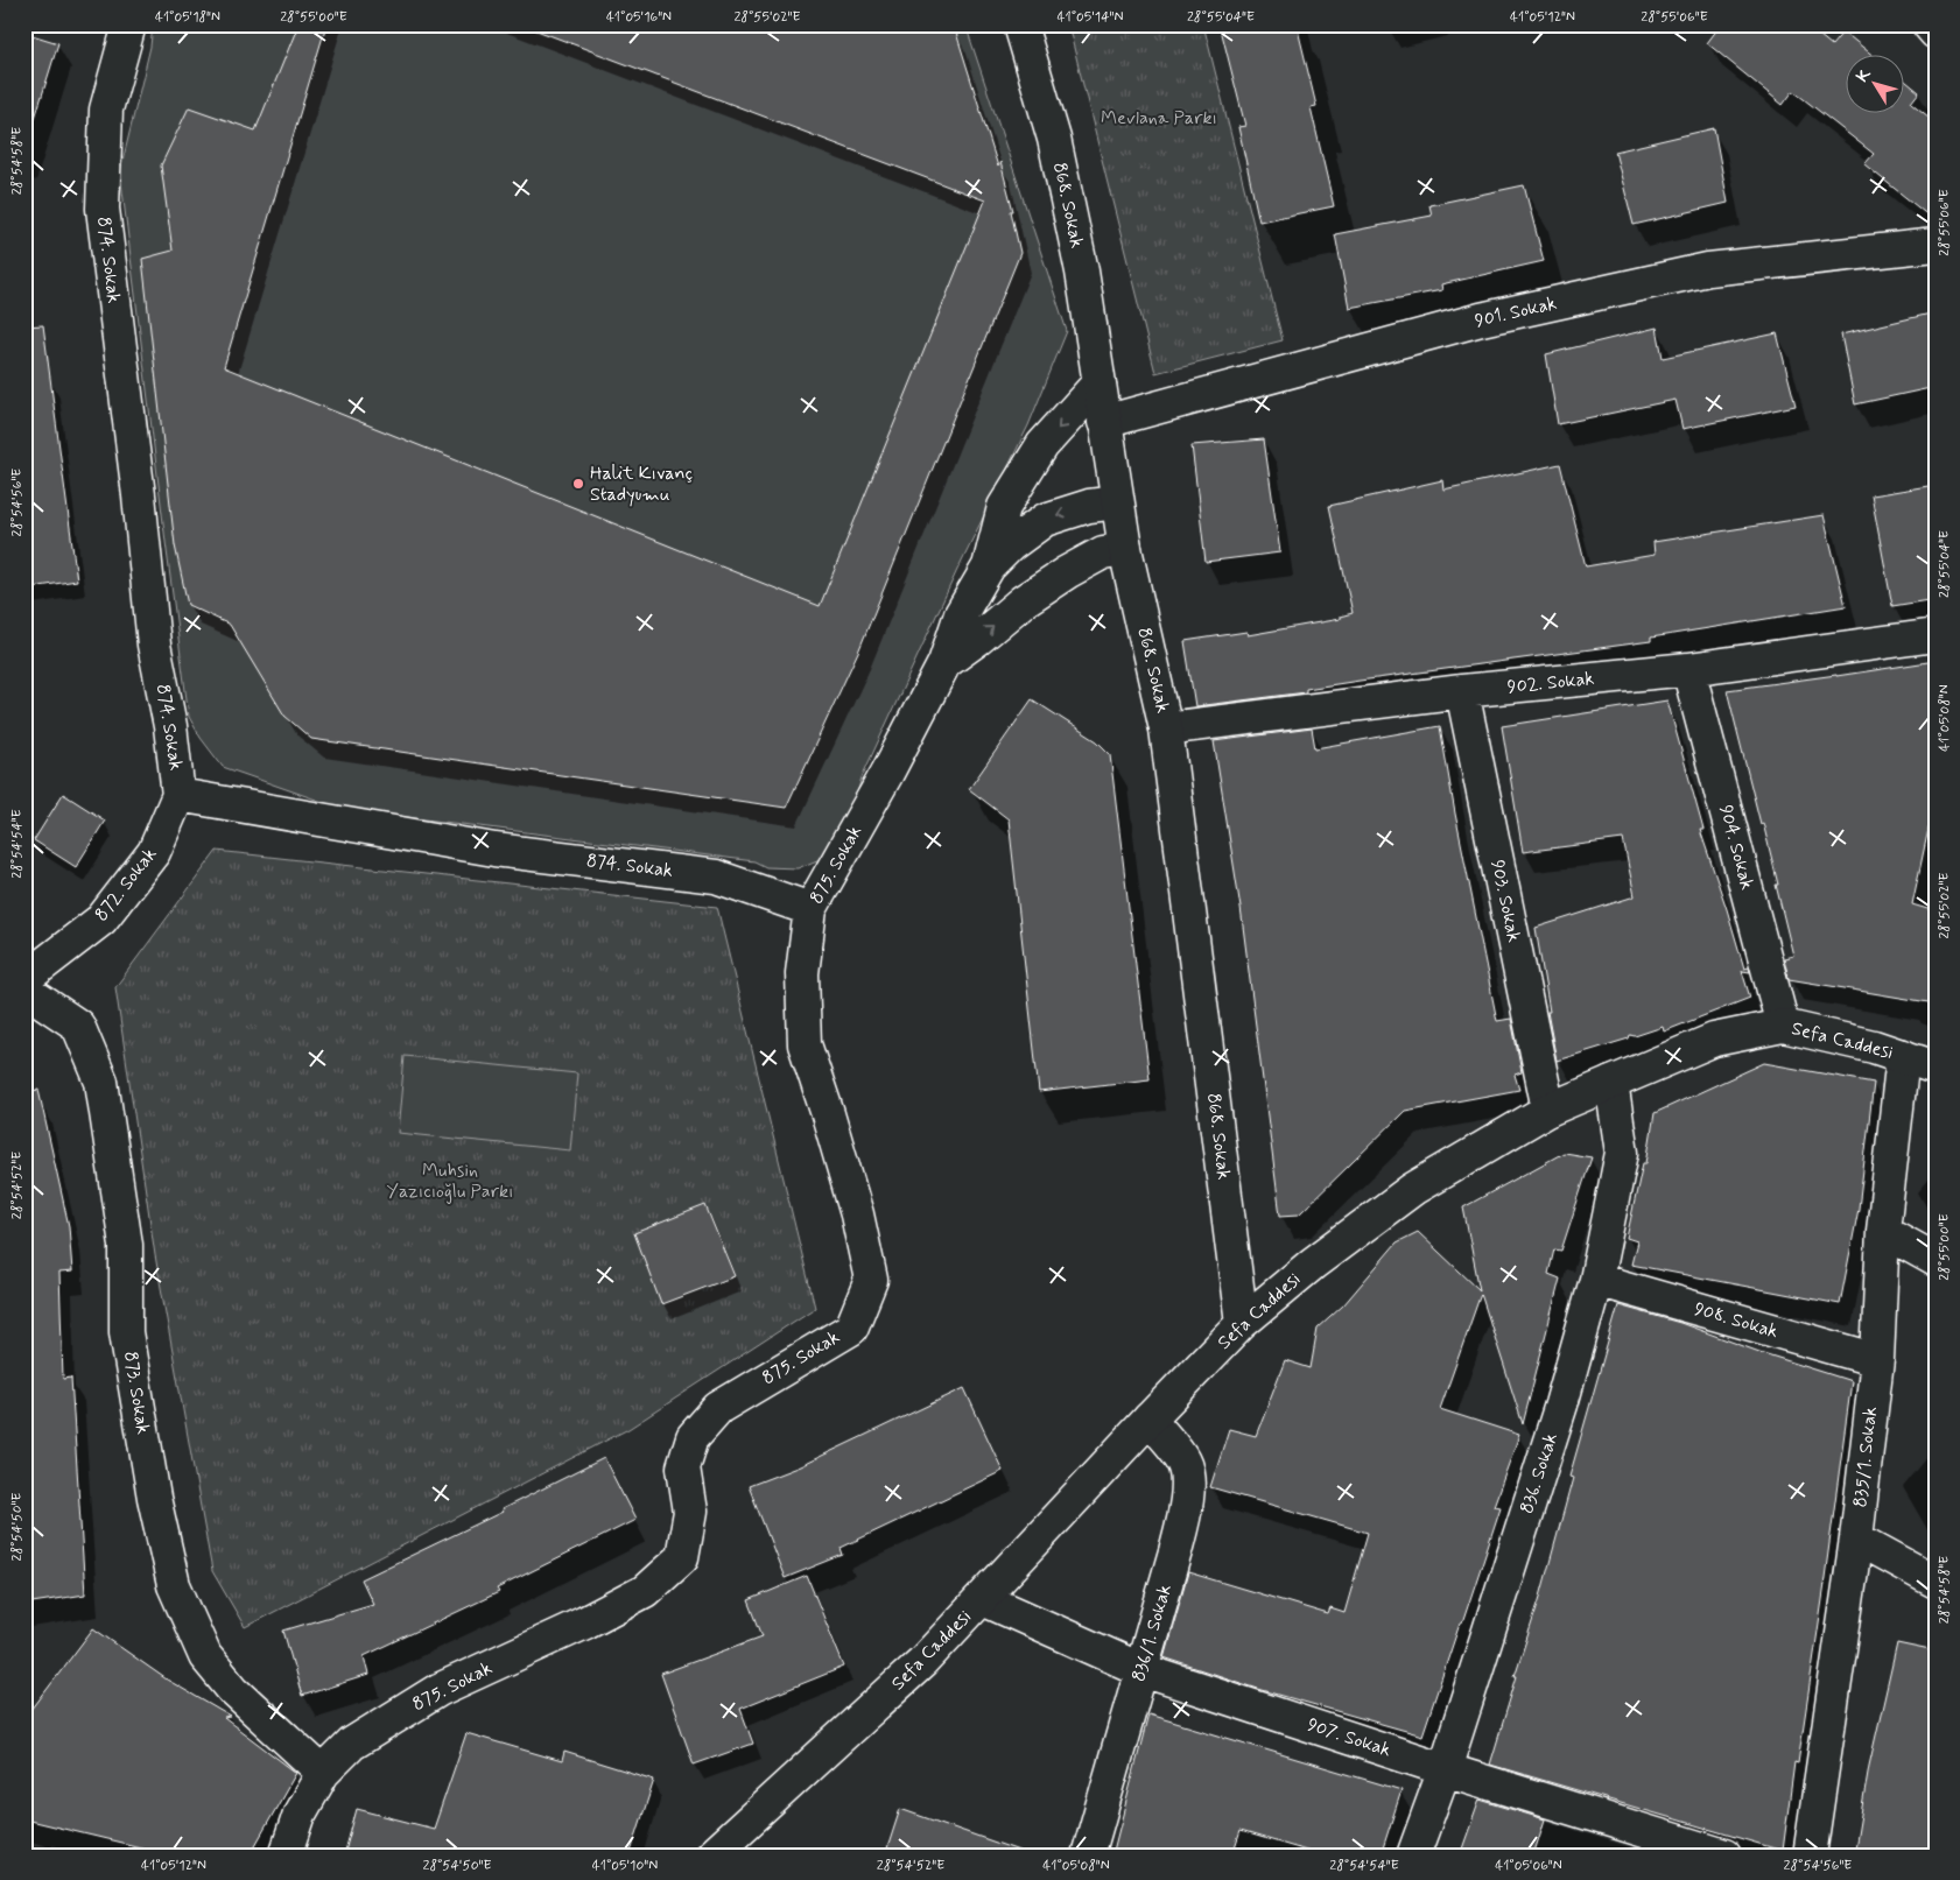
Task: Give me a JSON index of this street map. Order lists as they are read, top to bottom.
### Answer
{
  "streets": {
    "street": [
      "868. Sokak",
      "874. Sokak",
      "901. Sokak",
      "902. Sokak",
      "904. Sokak",
      "875. Sokak",
      "872. Sokak",
      "903. Sokak",
      "Sefa Caddesi",
      "908. Sokak",
      "873. Sokak",
      "835/1. Sokak",
      "836. Sokak",
      "836/1. Sokak",
      "907. Sokak"
    ]
  },
  "crossings": [
    ["868. Sokak", "901. Sokak"],
    ["868. Sokak", "902. Sokak"],
    ["868. Sokak", "Sefa Caddesi"],
    ["874. Sokak", "875. Sokak"],
    ["874. Sokak", "872. Sokak"],
    ["902. Sokak", "904. Sokak"],
    ["902. Sokak", "903. Sokak"],
    ["904. Sokak", "Sefa Caddesi"],
    ["875. Sokak", "873. Sokak"],
    ["903. Sokak", "Sefa Caddesi"],
    ["Sefa Caddesi", "835/1. Sokak"],
    ["Sefa Caddesi", "836. Sokak"],
    ["Sefa Caddesi", "836/1. Sokak"],
    ["Sefa Caddesi", "907. Sokak"],
    ["908. Sokak", "835/1. Sokak"],
    ["908. Sokak", "836. Sokak"],
    ["836. Sokak", "907. Sokak"],
    ["836/1. Sokak", "907. Sokak"]
  ],
  "parks": ["Mevlana Parkı", "Muhsin Yazıcıoğlu Parkı"],
  "places": ["Halit Kıvanç Stadyumu"],
  "north": "top left",
  "coordinates": [
    "41°05'18\"N",
    "28°55'00\"E",
    "41°05'16\"N",
    "28°55'02\"E",
    "41°05'14\"N",
    "28°55'04\"E",
    "41°05'12\"N",
    "28°55'06\"E",
    "28°54'58\"E",
    "28°54'56\"E",
    "41°05'08\"N",
    "28°54'54\"E",
    "28°54'52\"E",
    "28°54'50\"E",
    "41°05'10\"N",
    "41°05'06\"N"
  ]
}
